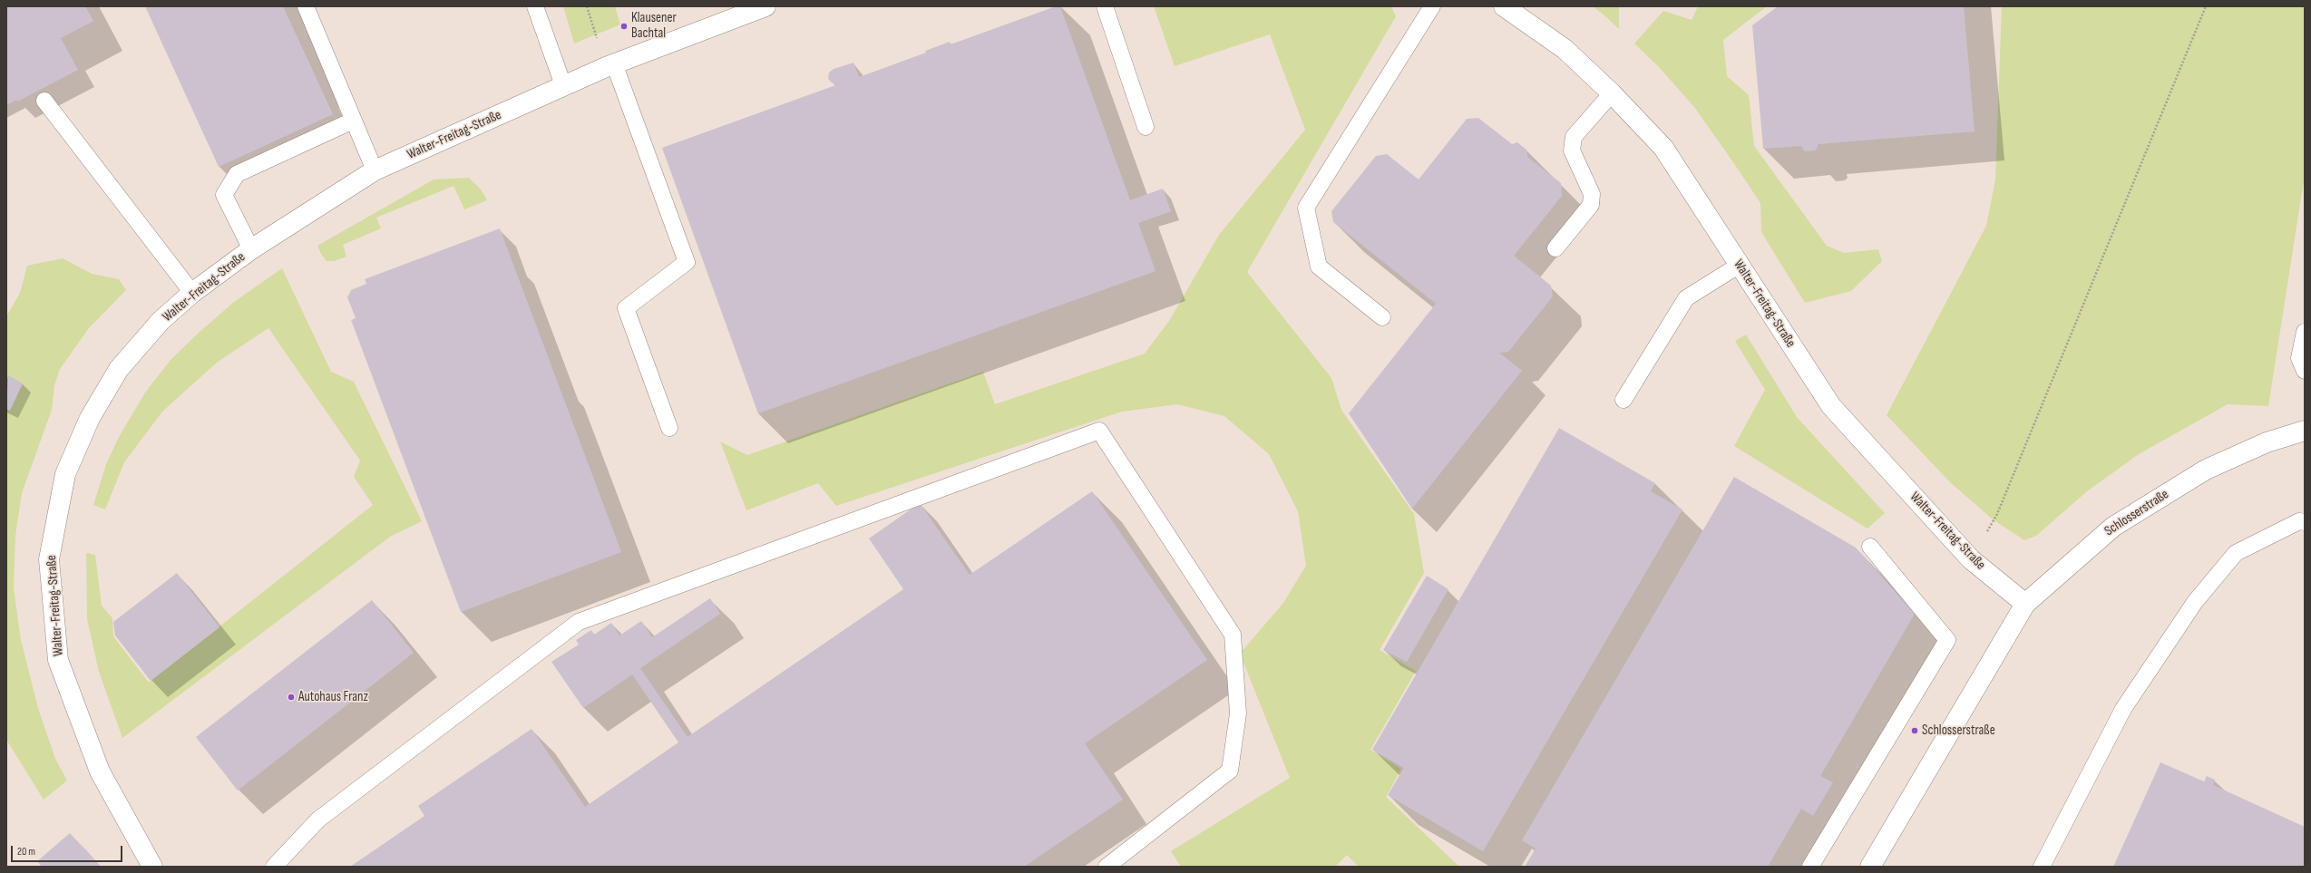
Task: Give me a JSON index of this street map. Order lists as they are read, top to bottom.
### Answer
{
  "streets": {
    "street": ["Walter-Freitag-Straße", "Schlosserstraße"]
  },
  "crossings": [
    ["Walter-Freitag-Straße", "Schlosserstraße"]
  ],
  "places": ["Klausener Bachtal", "Autohaus Franz", "Schlosserstraße"],
  "scale_bar": "20 m"
}
